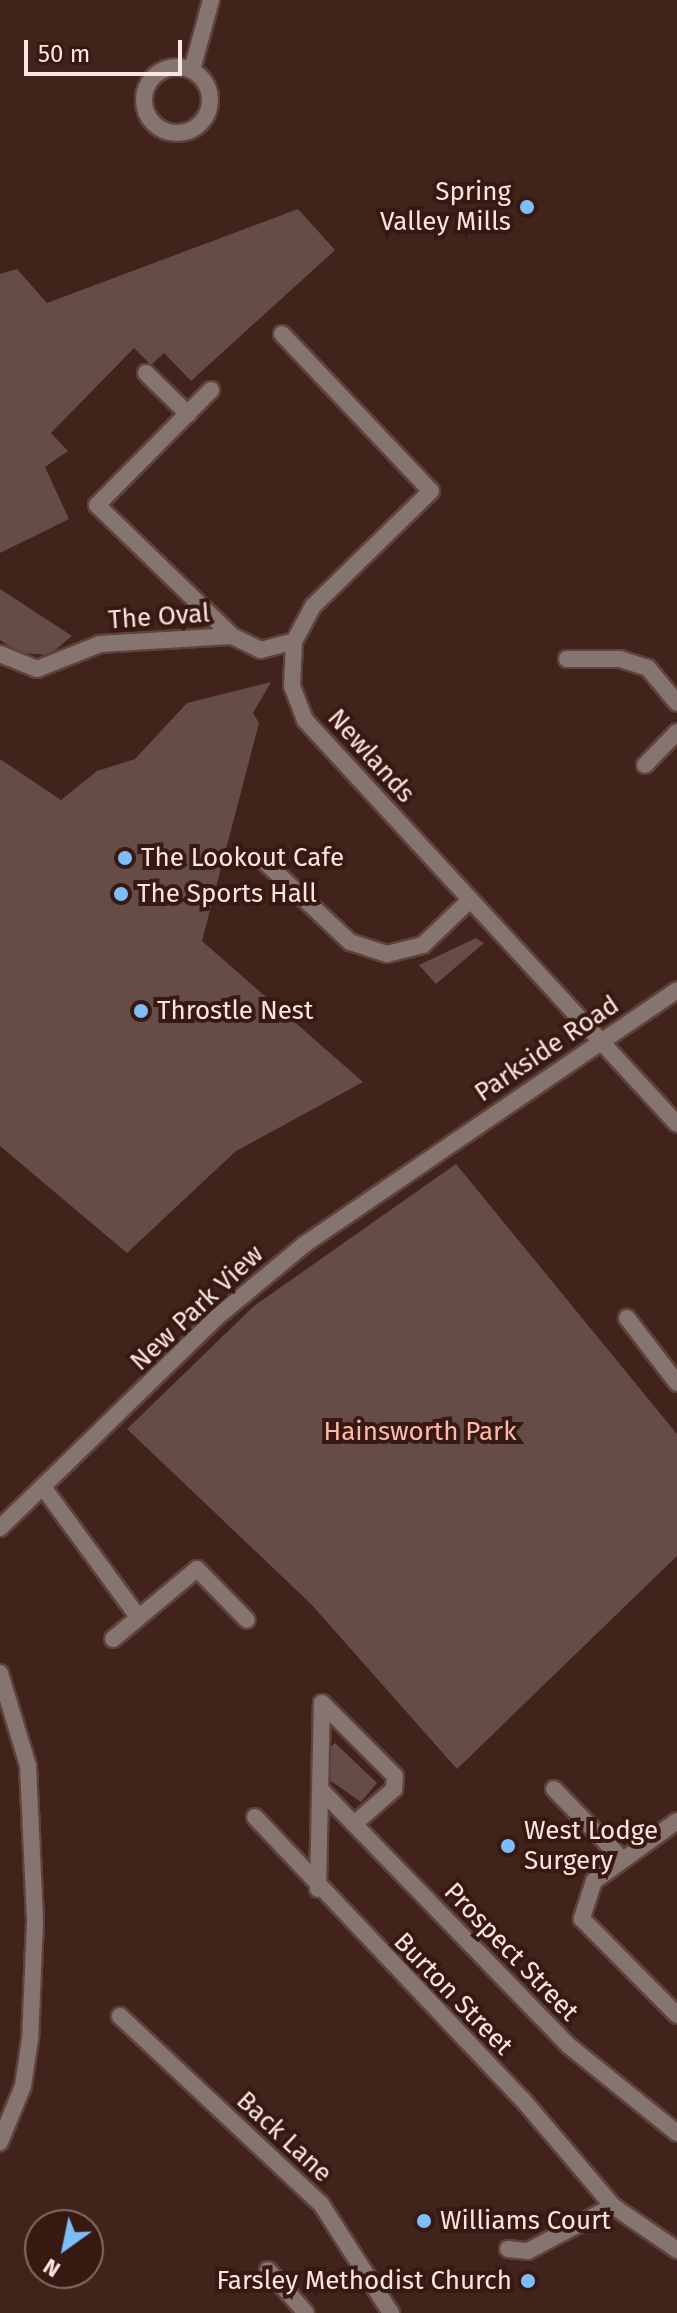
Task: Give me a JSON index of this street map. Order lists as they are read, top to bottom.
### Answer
{
  "streets": {
    "street": [
      "The Oval",
      "Newlands",
      "Parkside Road",
      "New Park View",
      "Prospect Street",
      "Burton Street",
      "Back Lane"
    ]
  },
  "crossings": [
    ["Newlands", "Parkside Road"],
    ["Parkside Road", "New Park View"]
  ],
  "parks": ["Hainsworth Park"],
  "places": [
    "Spring Valley Mills",
    "The Lookout Cafe",
    "The Sports Hall",
    "Throstle Nest",
    "West Lodge Surgery",
    "Williams Court",
    "Farsley Methodist Church"
  ],
  "scale_bar": "50 m",
  "north": "bottom left"
}
